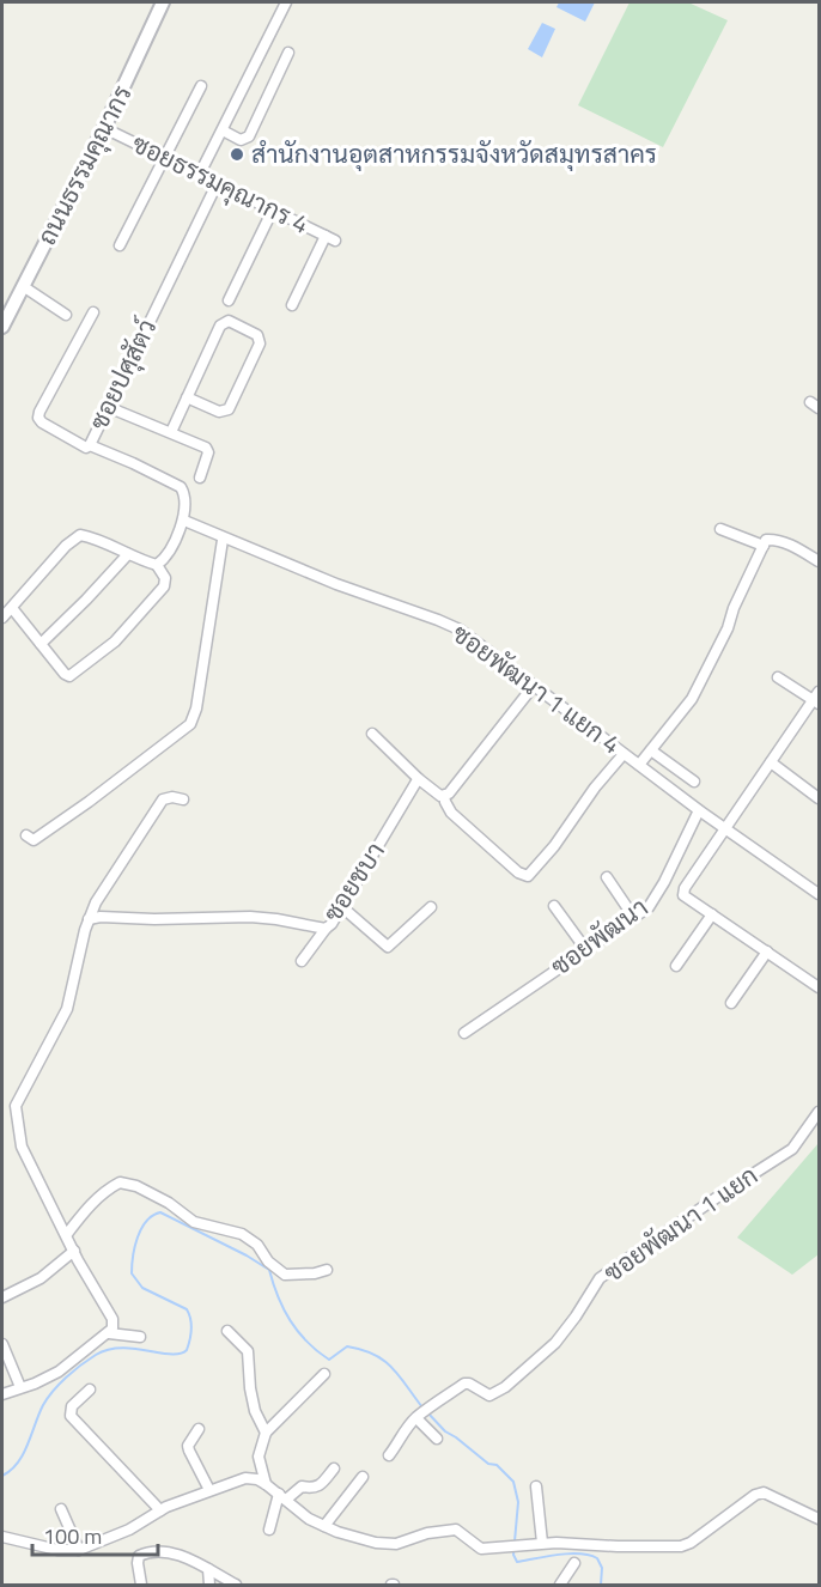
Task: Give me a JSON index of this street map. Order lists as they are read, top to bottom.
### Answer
{
  "streets": {
    "street": [
      "ถนนธรรมคุณากร",
      "ซอยธรรมคุณากร 4",
      "ซอยปศุสัตว์",
      "ซอยพัฒนา 1 แยก 4",
      "ซอยชบา",
      "ซอยพัฒนา",
      "ซอยพัฒนา 1 แยก"
    ]
  },
  "crossings": [
    ["ถนนธรรมคุณากร", "ซอยธรรมคุณากร 4"],
    ["ซอยธรรมคุณากร 4", "ซอยปศุสัตว์"],
    ["ซอยพัฒนา 1 แยก 4", "ซอยพัฒนา"]
  ],
  "places": ["สำนักงานอุตสาหกรรมจังหวัดสมุทรสาคร"],
  "scale_bar": "100 m"
}
